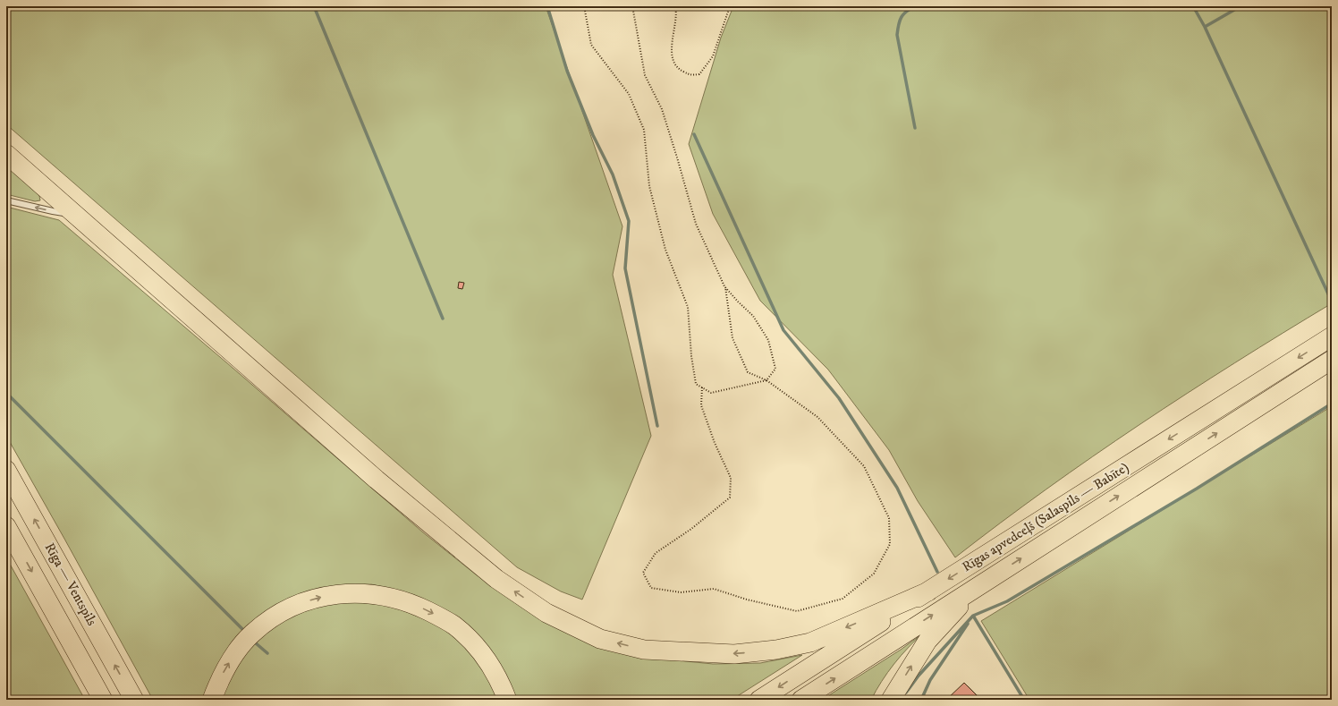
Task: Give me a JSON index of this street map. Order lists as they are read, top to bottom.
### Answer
{
  "streets": {
    "highway": ["Rīgas apvedceļš (Salaspils — Babīte)", "Rīga — Ventspils"]
  }
}
